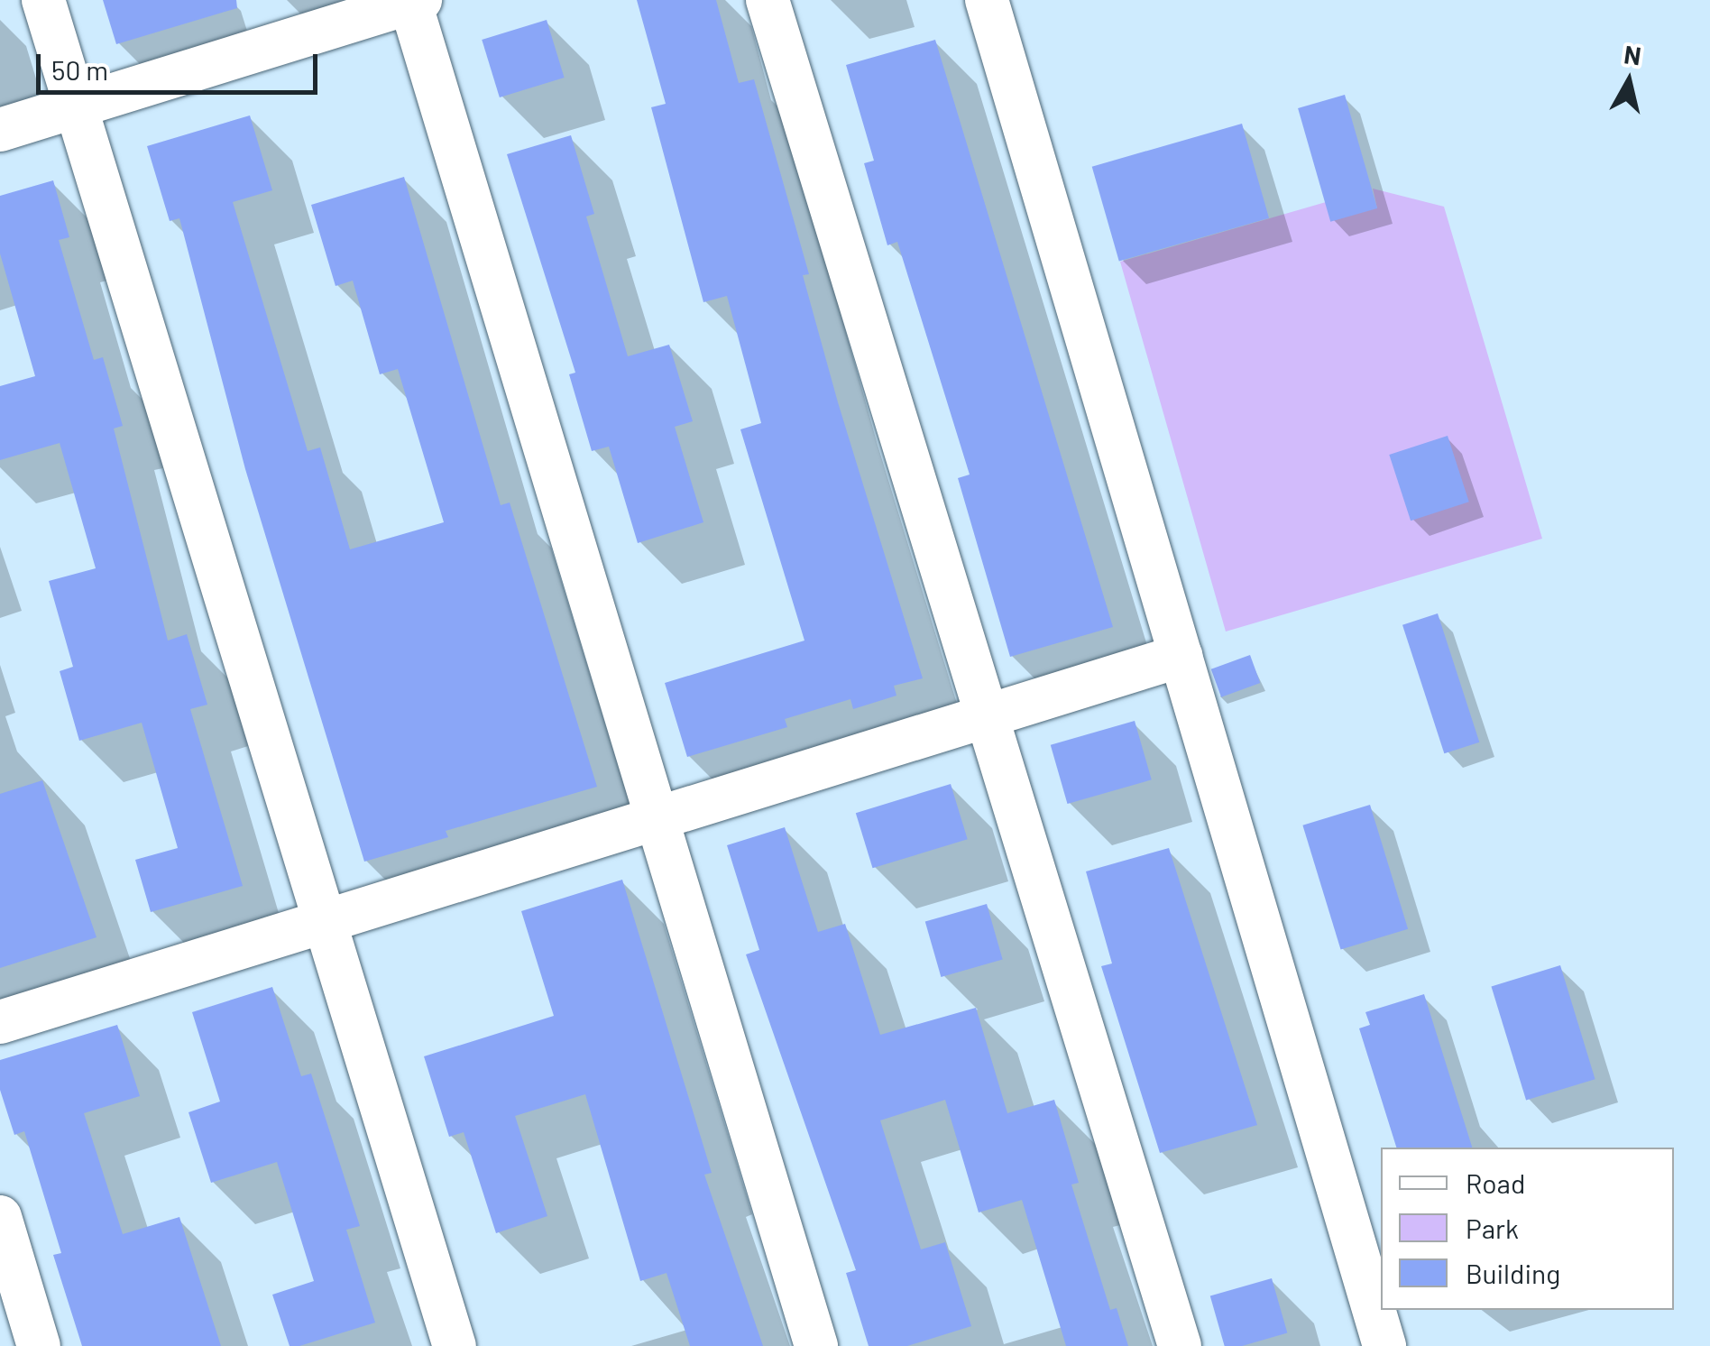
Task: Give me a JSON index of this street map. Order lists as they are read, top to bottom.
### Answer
{
  "legend": ["Road", "Park", "Building"],
  "scale_bar": "50 m",
  "north": "top"
}
